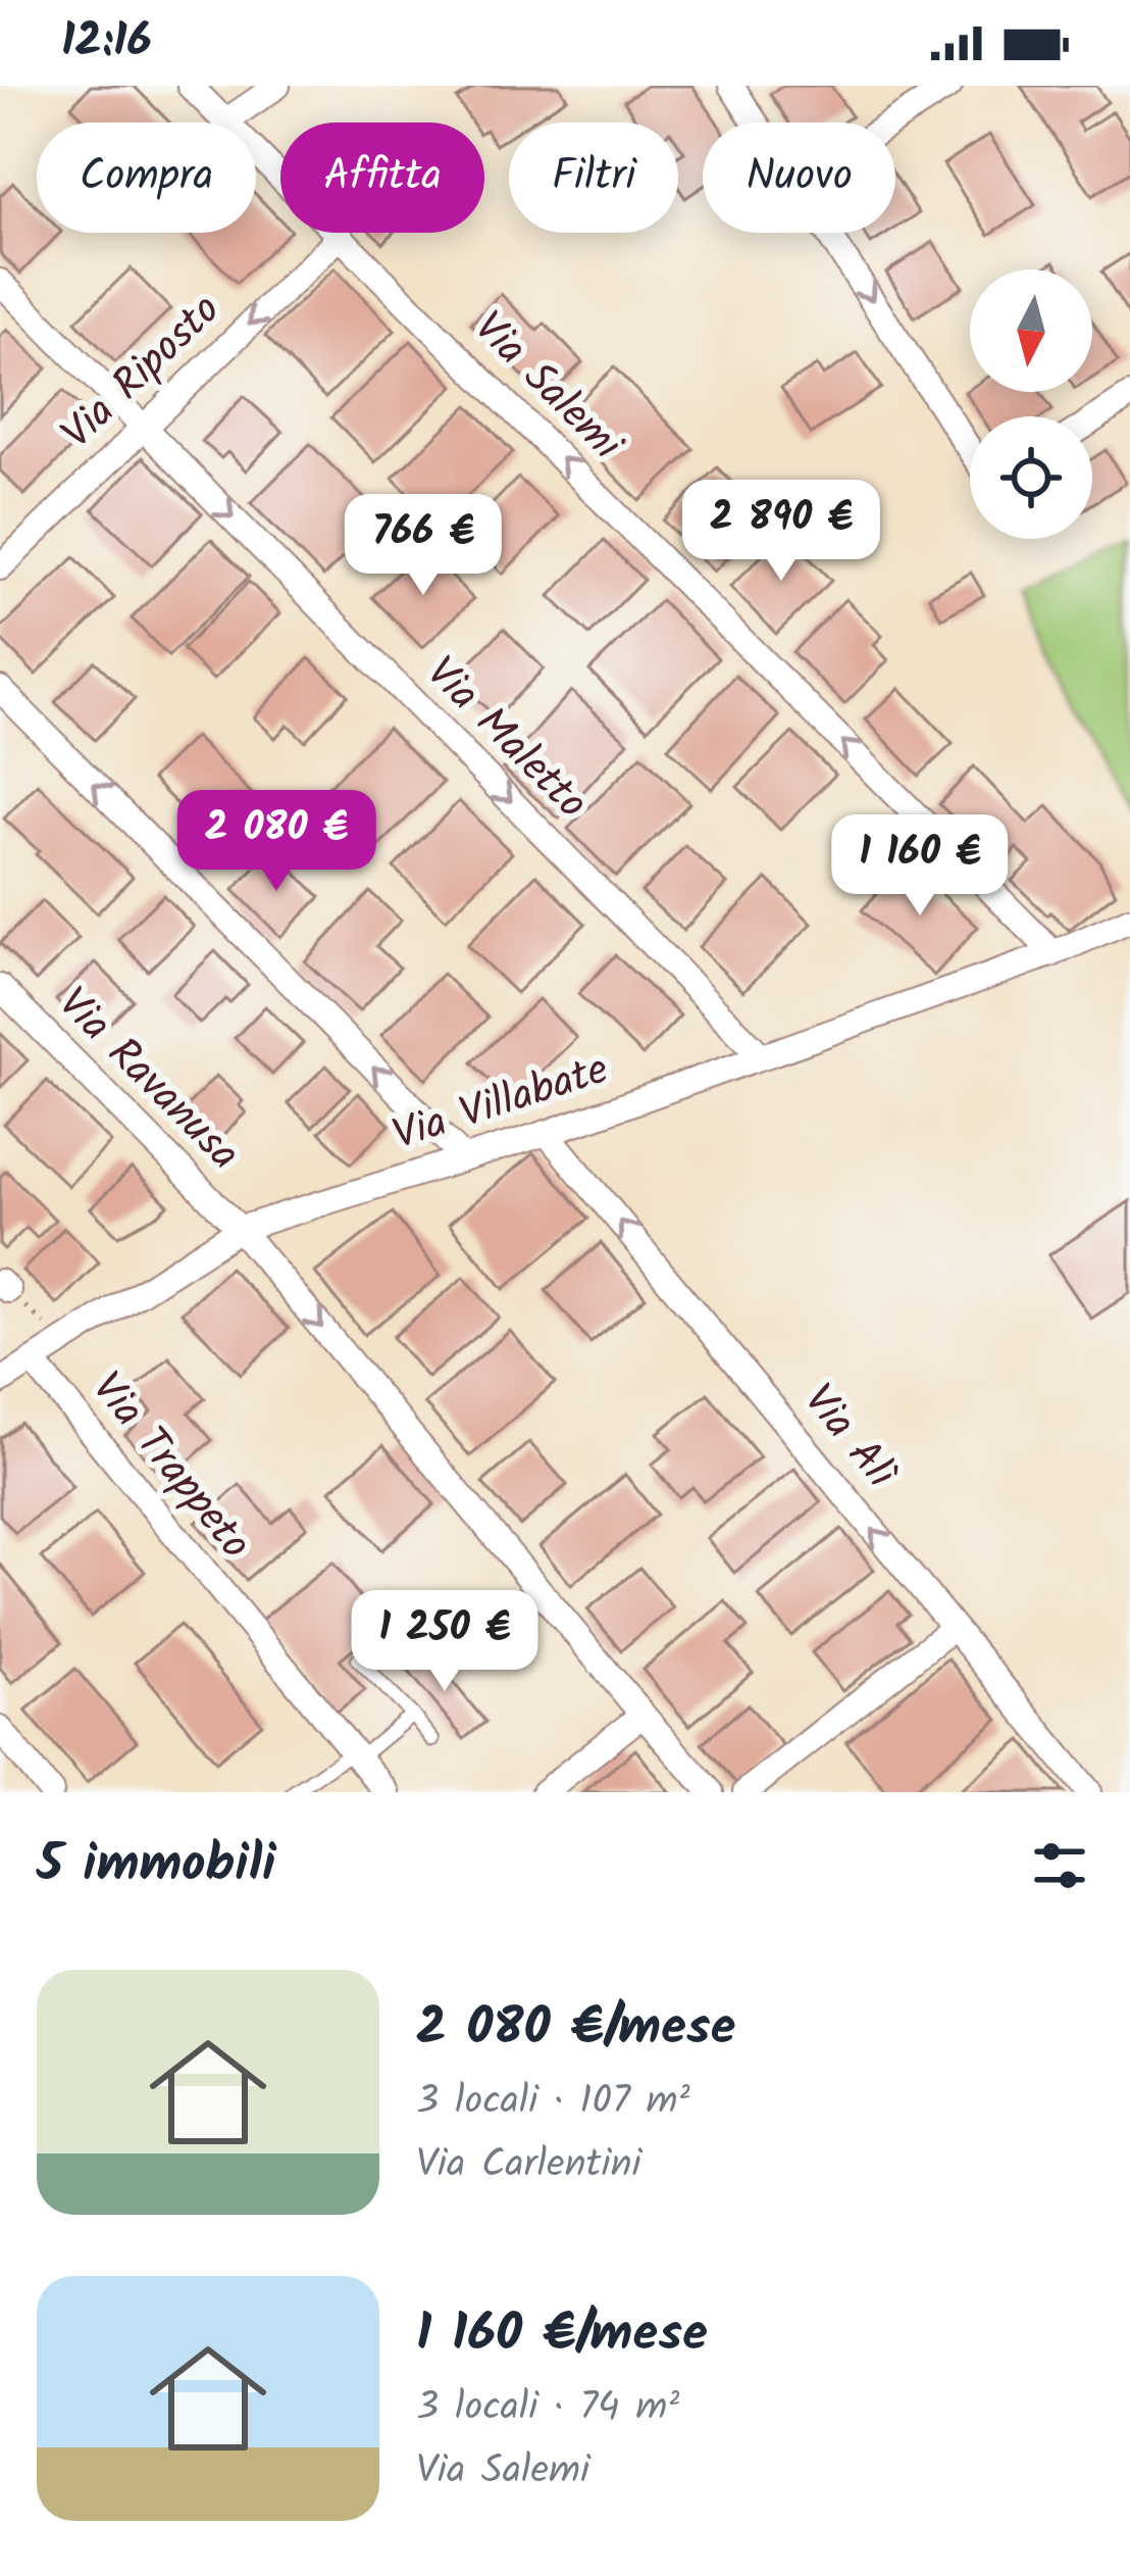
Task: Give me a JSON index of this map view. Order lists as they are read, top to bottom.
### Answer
{
  "streets": {
    "street": [
      "Via Riposto",
      "Via Salemi",
      "Via Maletto",
      "Via Ravanusa",
      "Via Villabate",
      "Via Alì",
      "Via Trappeto"
    ]
  },
  "crossings": [
    ["Via Riposto", "Via Salemi"],
    ["Via Riposto", "Via Maletto"],
    ["Via Salemi", "Via Villabate"],
    ["Via Maletto", "Via Villabate"],
    ["Via Ravanusa", "Via Villabate"],
    ["Via Villabate", "Via Alì"],
    ["Via Villabate", "Via Trappeto"]
  ],
  "one_way": [
    "Via Riposto",
    "Via Salemi",
    "Via Maletto",
    "Via Ravanusa",
    "Via Alì"
  ],
  "north": "bottom",
  "page": {
    "status": "12:16",
    "chip": [
      "Compra",
      "Affitta",
      "Filtri",
      "Nuovo"
    ],
    "price": [
      "2 890 €",
      "766 €",
      "2 080 €",
      "1 160 €",
      "1 250 €"
    ],
    "heading": "5 immobili",
    "list": [
      {
        "name": "2 080 €/mese",
        "note": "3 locali · 107 m² · Via Carlentini"
      },
      {
        "name": "1 160 €/mese",
        "note": "3 locali · 74 m² · Via Salemi"
      }
    ]
  }
}
